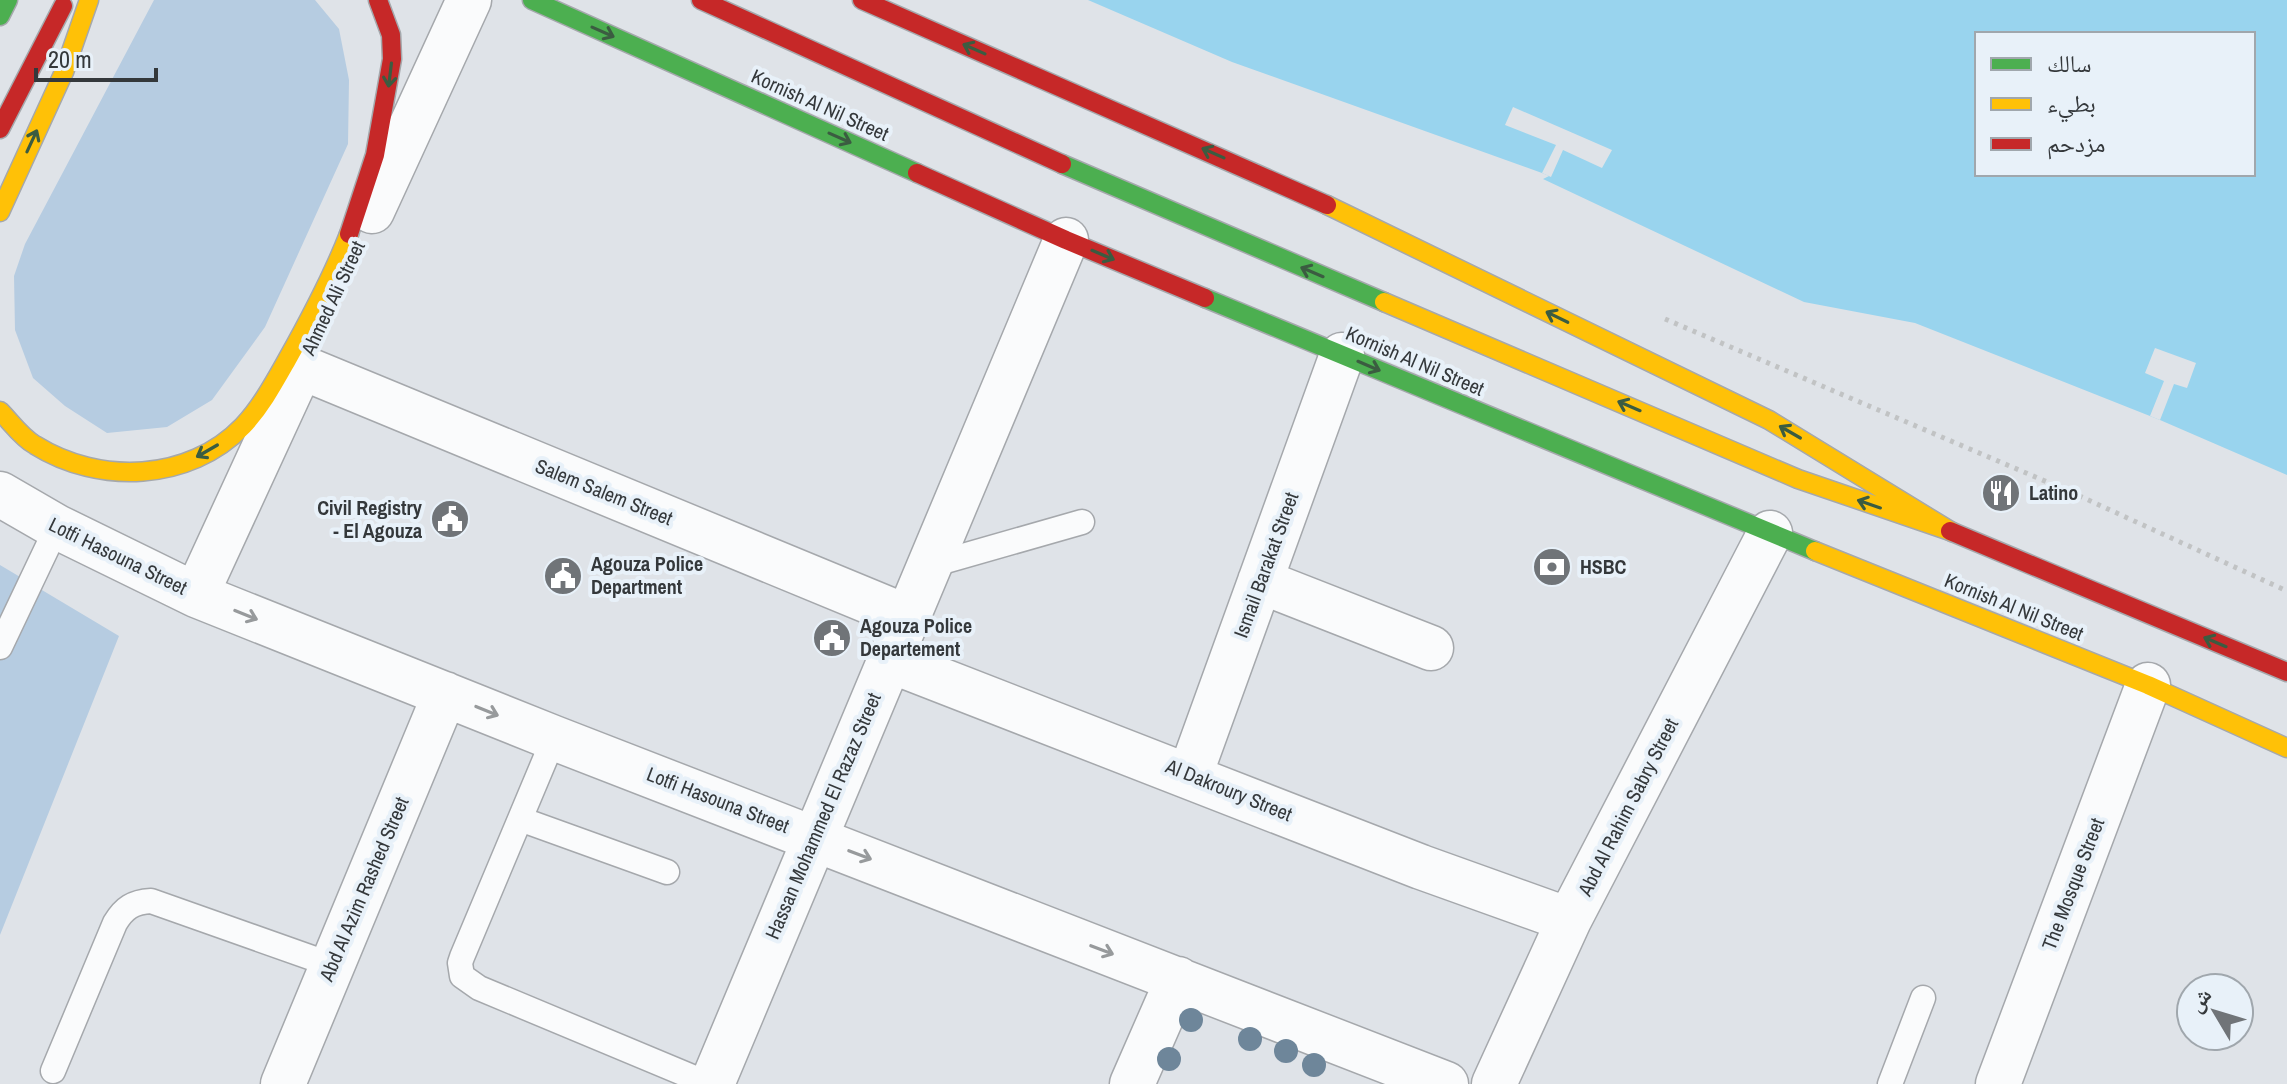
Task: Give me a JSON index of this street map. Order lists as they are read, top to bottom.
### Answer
{
  "streets": {
    "main road": ["Kornish Al Nil Street"],
    "street": [
      "Ahmed Ali Street",
      "Salem Salem Street",
      "Lotfi Hasouna Street",
      "Ismail Barakat Street",
      "Al Dakroury Street",
      "Abd Al Rahim Sabry Street",
      "Hassan Mohammed El Razaz Street",
      "The Mosque Street",
      "Abd Al Azim Rashed Street"
    ]
  },
  "crossings": [
    ["Kornish Al Nil Street", "Ismail Barakat Street"],
    ["Kornish Al Nil Street", "Abd Al Rahim Sabry Street"],
    ["Kornish Al Nil Street", "Hassan Mohammed El Razaz Street"],
    ["Kornish Al Nil Street", "The Mosque Street"],
    ["Ahmed Ali Street", "Salem Salem Street"],
    ["Ahmed Ali Street", "Lotfi Hasouna Street"],
    ["Salem Salem Street", "Hassan Mohammed El Razaz Street"],
    ["Lotfi Hasouna Street", "Hassan Mohammed El Razaz Street"],
    ["Lotfi Hasouna Street", "Abd Al Azim Rashed Street"],
    ["Ismail Barakat Street", "Al Dakroury Street"],
    ["Al Dakroury Street", "Abd Al Rahim Sabry Street"],
    ["Al Dakroury Street", "Hassan Mohammed El Razaz Street"]
  ],
  "one_way": ["Lotfi Hasouna Street"],
  "places": {
    "restaurant": ["Latino"],
    "public building": ["Civil Registry - El Agouza", "Agouza Police Department", "Agouza Police Departement"],
    "bank": ["HSBC"]
  },
  "legend": ["سالك", "بطيء", "مزدحم"],
  "scale_bar": "20 m",
  "north": "top left"
}
